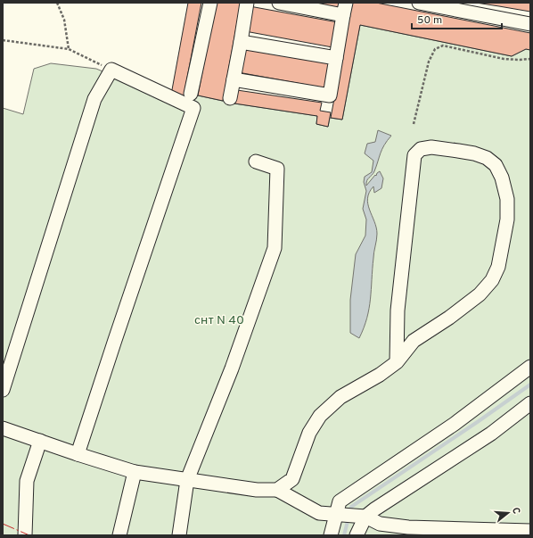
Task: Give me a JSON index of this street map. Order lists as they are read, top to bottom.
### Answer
{
  "parks": ["снт N 40"],
  "scale_bar": "50 m",
  "north": "right"
}
